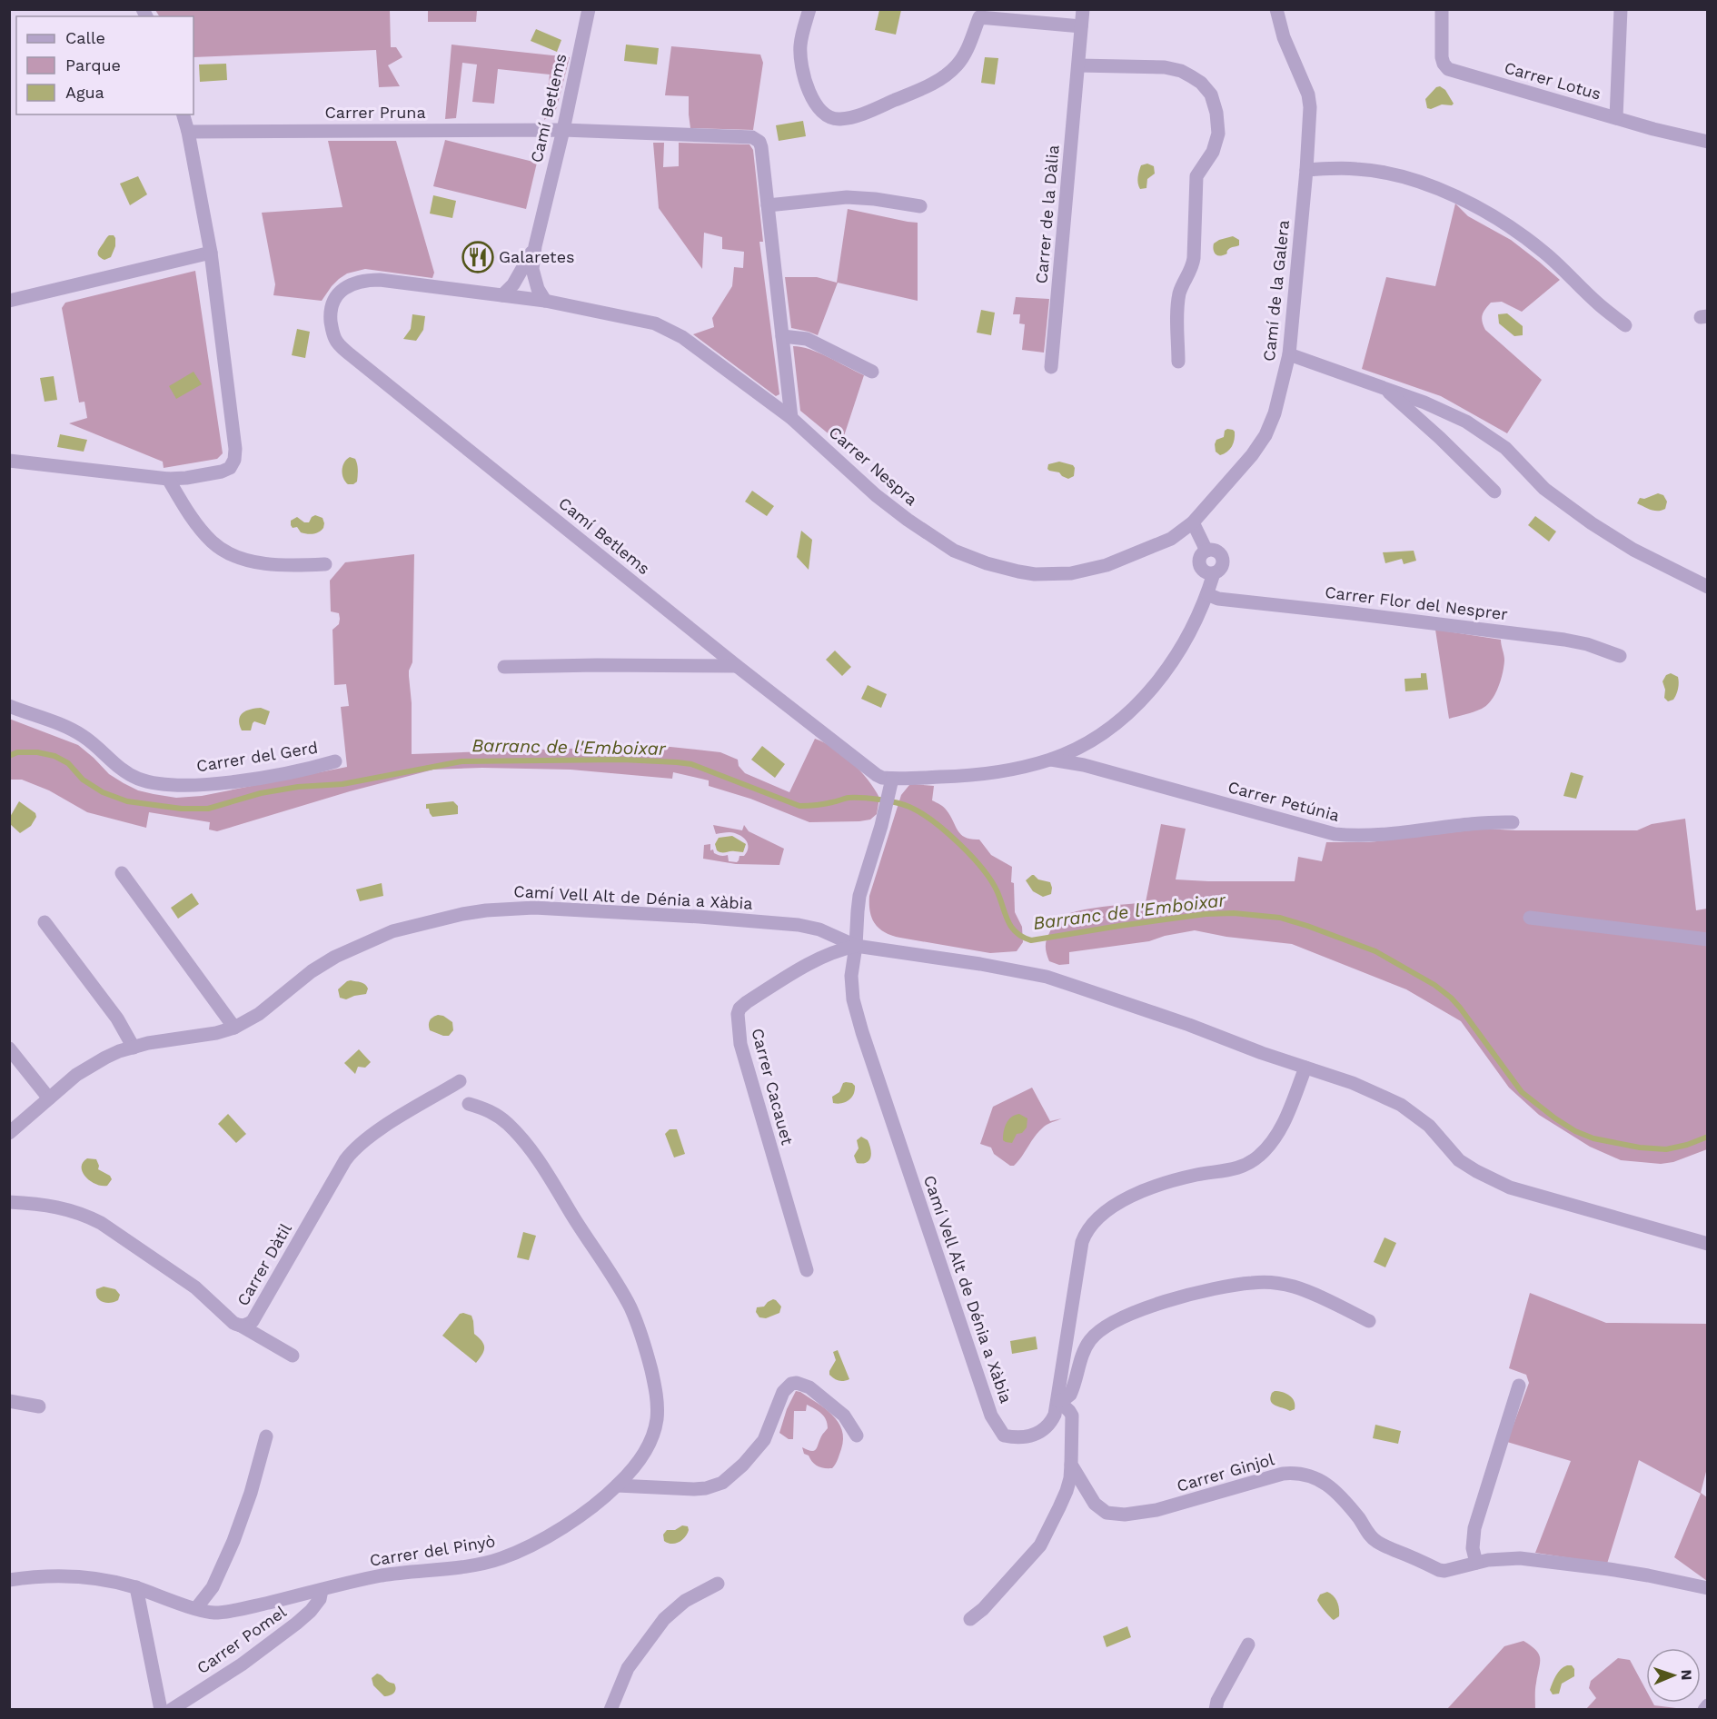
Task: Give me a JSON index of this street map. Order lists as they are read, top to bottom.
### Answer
{
  "streets": {
    "street": [
      "Carrer Lotus",
      "Camí Betlems",
      "Carrer Pruna",
      "Carrer de la Dàlia",
      "Camí de la Galera",
      "Carrer Nespra",
      "Carrer Flor del Nesprer",
      "Carrer del Gerd",
      "Carrer Petúnia",
      "Camí Vell Alt de Dénia a Xàbia",
      "Carrer Cacauet",
      "Carrer Dàtil",
      "Carrer Ginjol",
      "Carrer del Pinyò",
      "Carrer Pomel"
    ]
  },
  "crossings": [
    ["Camí Betlems", "Carrer Pruna"],
    ["Camí Betlems", "Carrer Nespra"],
    ["Carrer Pruna", "Carrer Nespra"],
    ["Camí de la Galera", "Carrer Nespra"],
    ["Camí Vell Alt de Dénia a Xàbia", "Carrer Cacauet"],
    ["Carrer del Pinyò", "Carrer Pomel"]
  ],
  "water": ["Barranc de l'Emboixar"],
  "places": {
    "restaurant": ["Galaretes"]
  },
  "legend": ["Calle", "Parque", "Agua"],
  "north": "right"
}
